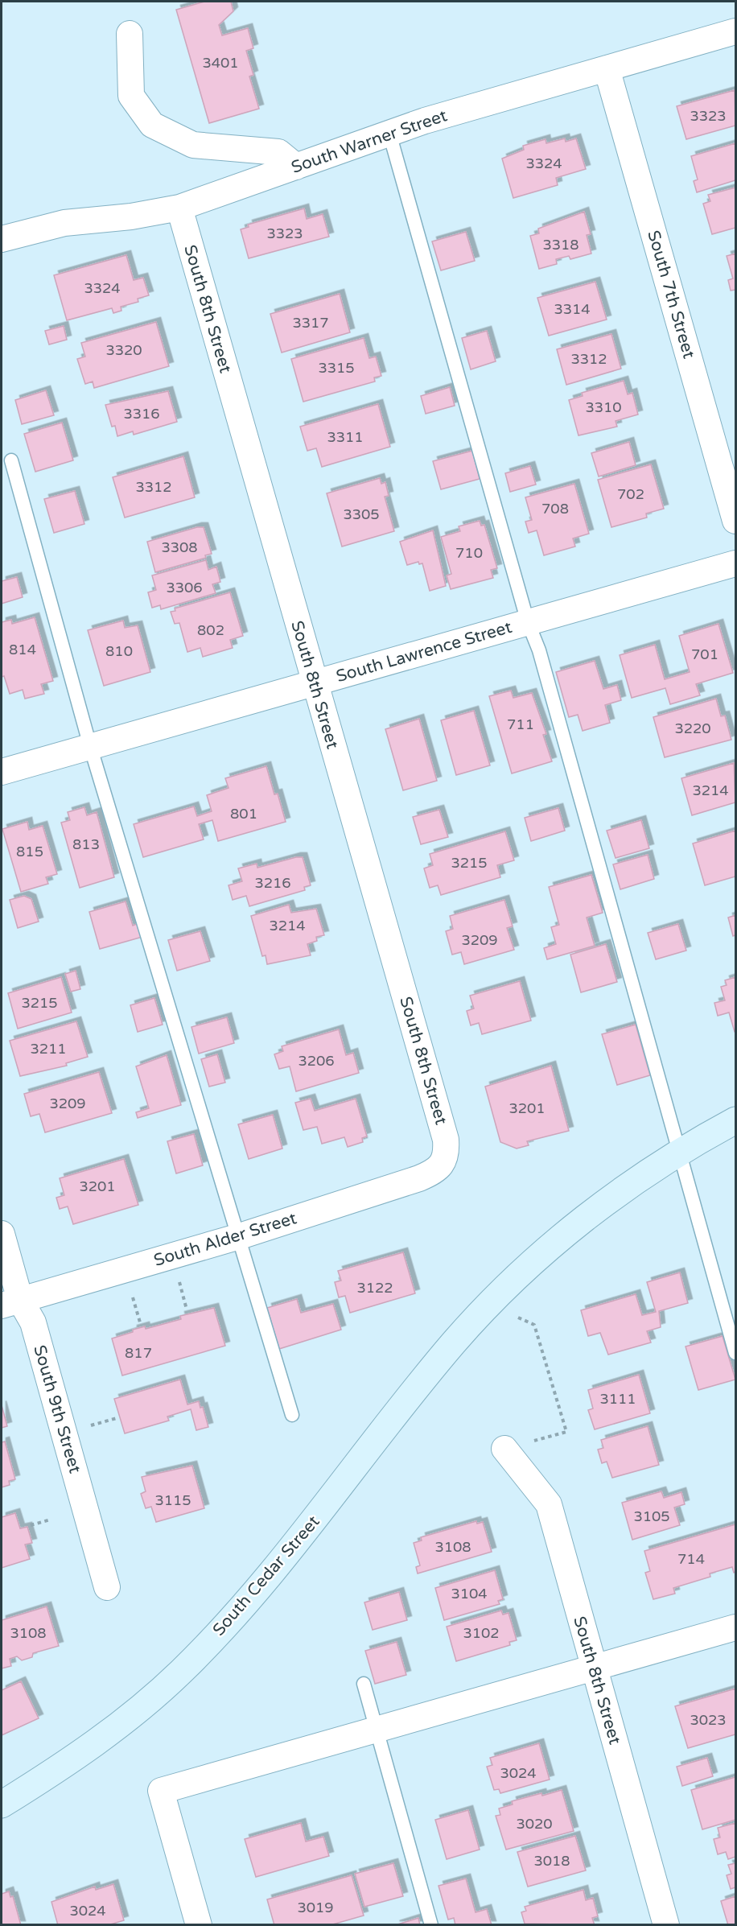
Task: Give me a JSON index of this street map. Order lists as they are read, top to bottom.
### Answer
{
  "streets": {
    "main road": ["South Cedar Street"],
    "street": [
      "South Warner Street",
      "South 7th Street",
      "South 8th Street",
      "South Lawrence Street",
      "South Alder Street",
      "South 9th Street"
    ]
  },
  "crossings": [
    ["South Warner Street", "South 7th Street"],
    ["South Warner Street", "South 8th Street"],
    ["South 8th Street", "South Lawrence Street"],
    ["South 8th Street", "South Alder Street"],
    ["South Alder Street", "South 9th Street"]
  ],
  "house_numbers": [
    "3401",
    "3323",
    "3324",
    "3323",
    "3318",
    "3324",
    "3314",
    "3317",
    "3320",
    "3312",
    "3315",
    "3310",
    "3316",
    "3311",
    "3312",
    "702",
    "708",
    "3305",
    "3308",
    "710",
    "3306",
    "802",
    "814",
    "810",
    "701",
    "711",
    "3220",
    "3214",
    "801",
    "813",
    "815",
    "3215",
    "3216",
    "3214",
    "3209",
    "3215",
    "3211",
    "3206",
    "3209",
    "3201",
    "3201",
    "3122",
    "817",
    "3111",
    "3115",
    "3105",
    "3108",
    "714",
    "3104",
    "3108",
    "3102",
    "3023",
    "3024",
    "3020",
    "3018",
    "3019",
    "3024"
  ]
}
